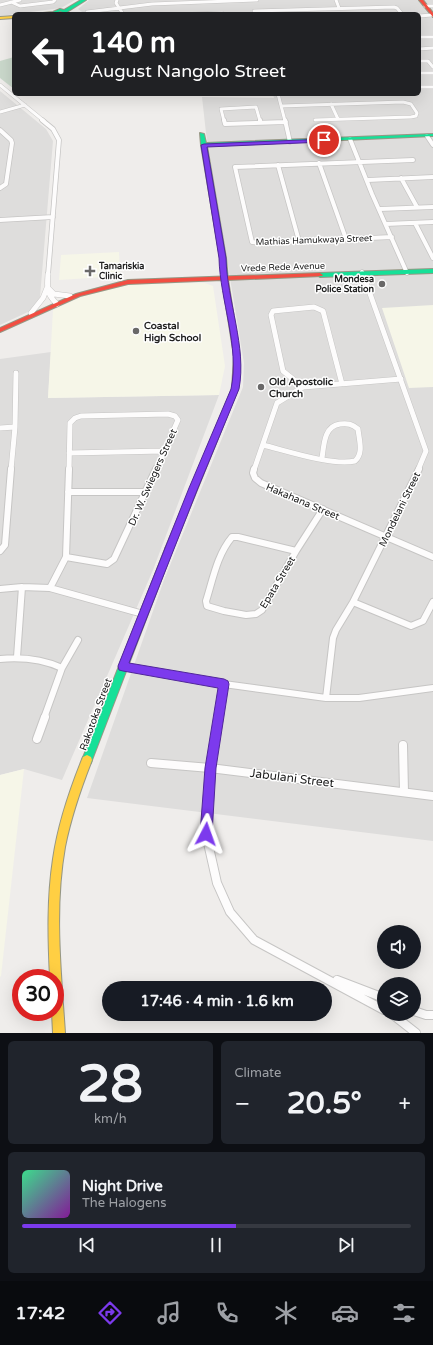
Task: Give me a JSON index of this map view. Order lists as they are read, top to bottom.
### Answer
{
  "streets": {
    "street": [
      "Mathias Hamukwaya Street",
      "Vrede Rede Avenue",
      "Dr. W. Swiegers Street",
      "Hakahana Street",
      "Mondelani Street",
      "Epata Street",
      "Rakotoka Street",
      "Jabulani Street"
    ]
  },
  "crossings": [
    ["Vrede Rede Avenue", "Mondelani Street"],
    ["Vrede Rede Avenue", "Rakotoka Street"],
    ["Hakahana Street", "Mondelani Street"],
    ["Hakahana Street", "Epata Street"]
  ],
  "places": {
    "health": ["Tamariskia Clinic"],
    "other": ["Mondesa Police Station", "Coastal High School", "Old Apostolic Church"]
  },
  "page": {
    "turn": ["140 m", "August Nangolo Street"],
    "limit": "30",
    "trip": "17:46 · 4 min · 1.6 km",
    "tile": [
      ["28", "km/h"],
      "Climate"
    ],
    "heat": ["−", "20.5°", "+"],
    "song": ["Night Drive", "The Halogens"],
    "tabs": "17:42"
  }
}
